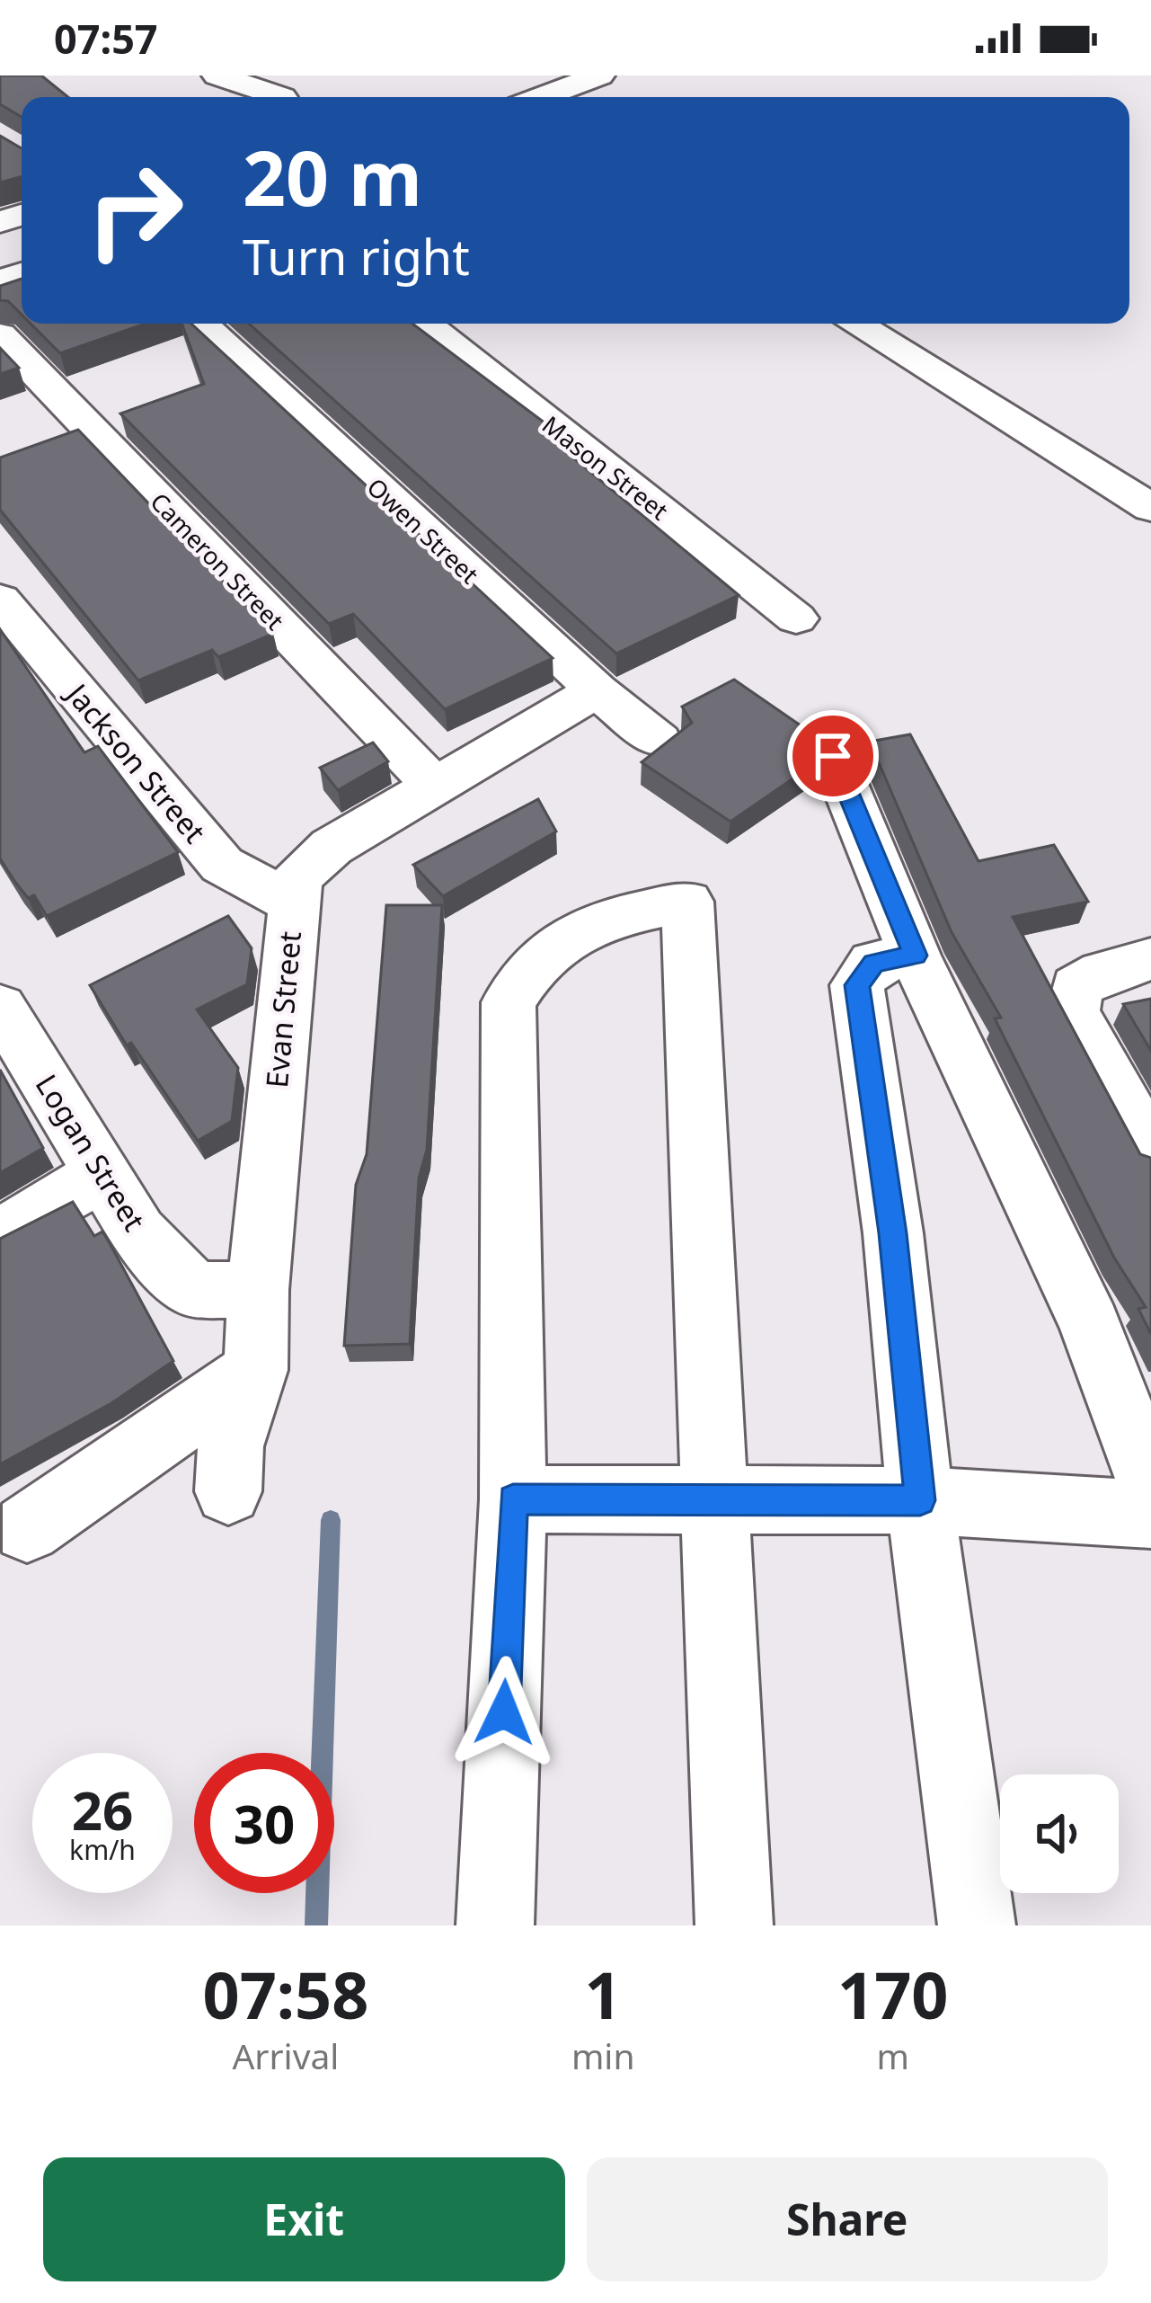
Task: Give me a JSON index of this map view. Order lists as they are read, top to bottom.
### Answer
{
  "streets": {
    "street": [
      "Mason Street",
      "Owen Street",
      "Cameron Street",
      "Jackson Street",
      "Evan Street",
      "Logan Street"
    ]
  },
  "crossings": [
    ["Owen Street", "Evan Street"],
    ["Cameron Street", "Evan Street"],
    ["Jackson Street", "Evan Street"],
    ["Evan Street", "Logan Street"]
  ],
  "page": {
    "status": "07:57",
    "turn": ["20 m", "Turn right"],
    "speed": "26 km/h",
    "limit": "30",
    "eta": [
      "07:58",
      "Arrival",
      "1",
      "min",
      "170",
      "m"
    ],
    "buttons": ["Exit", "Share"]
  }
}
